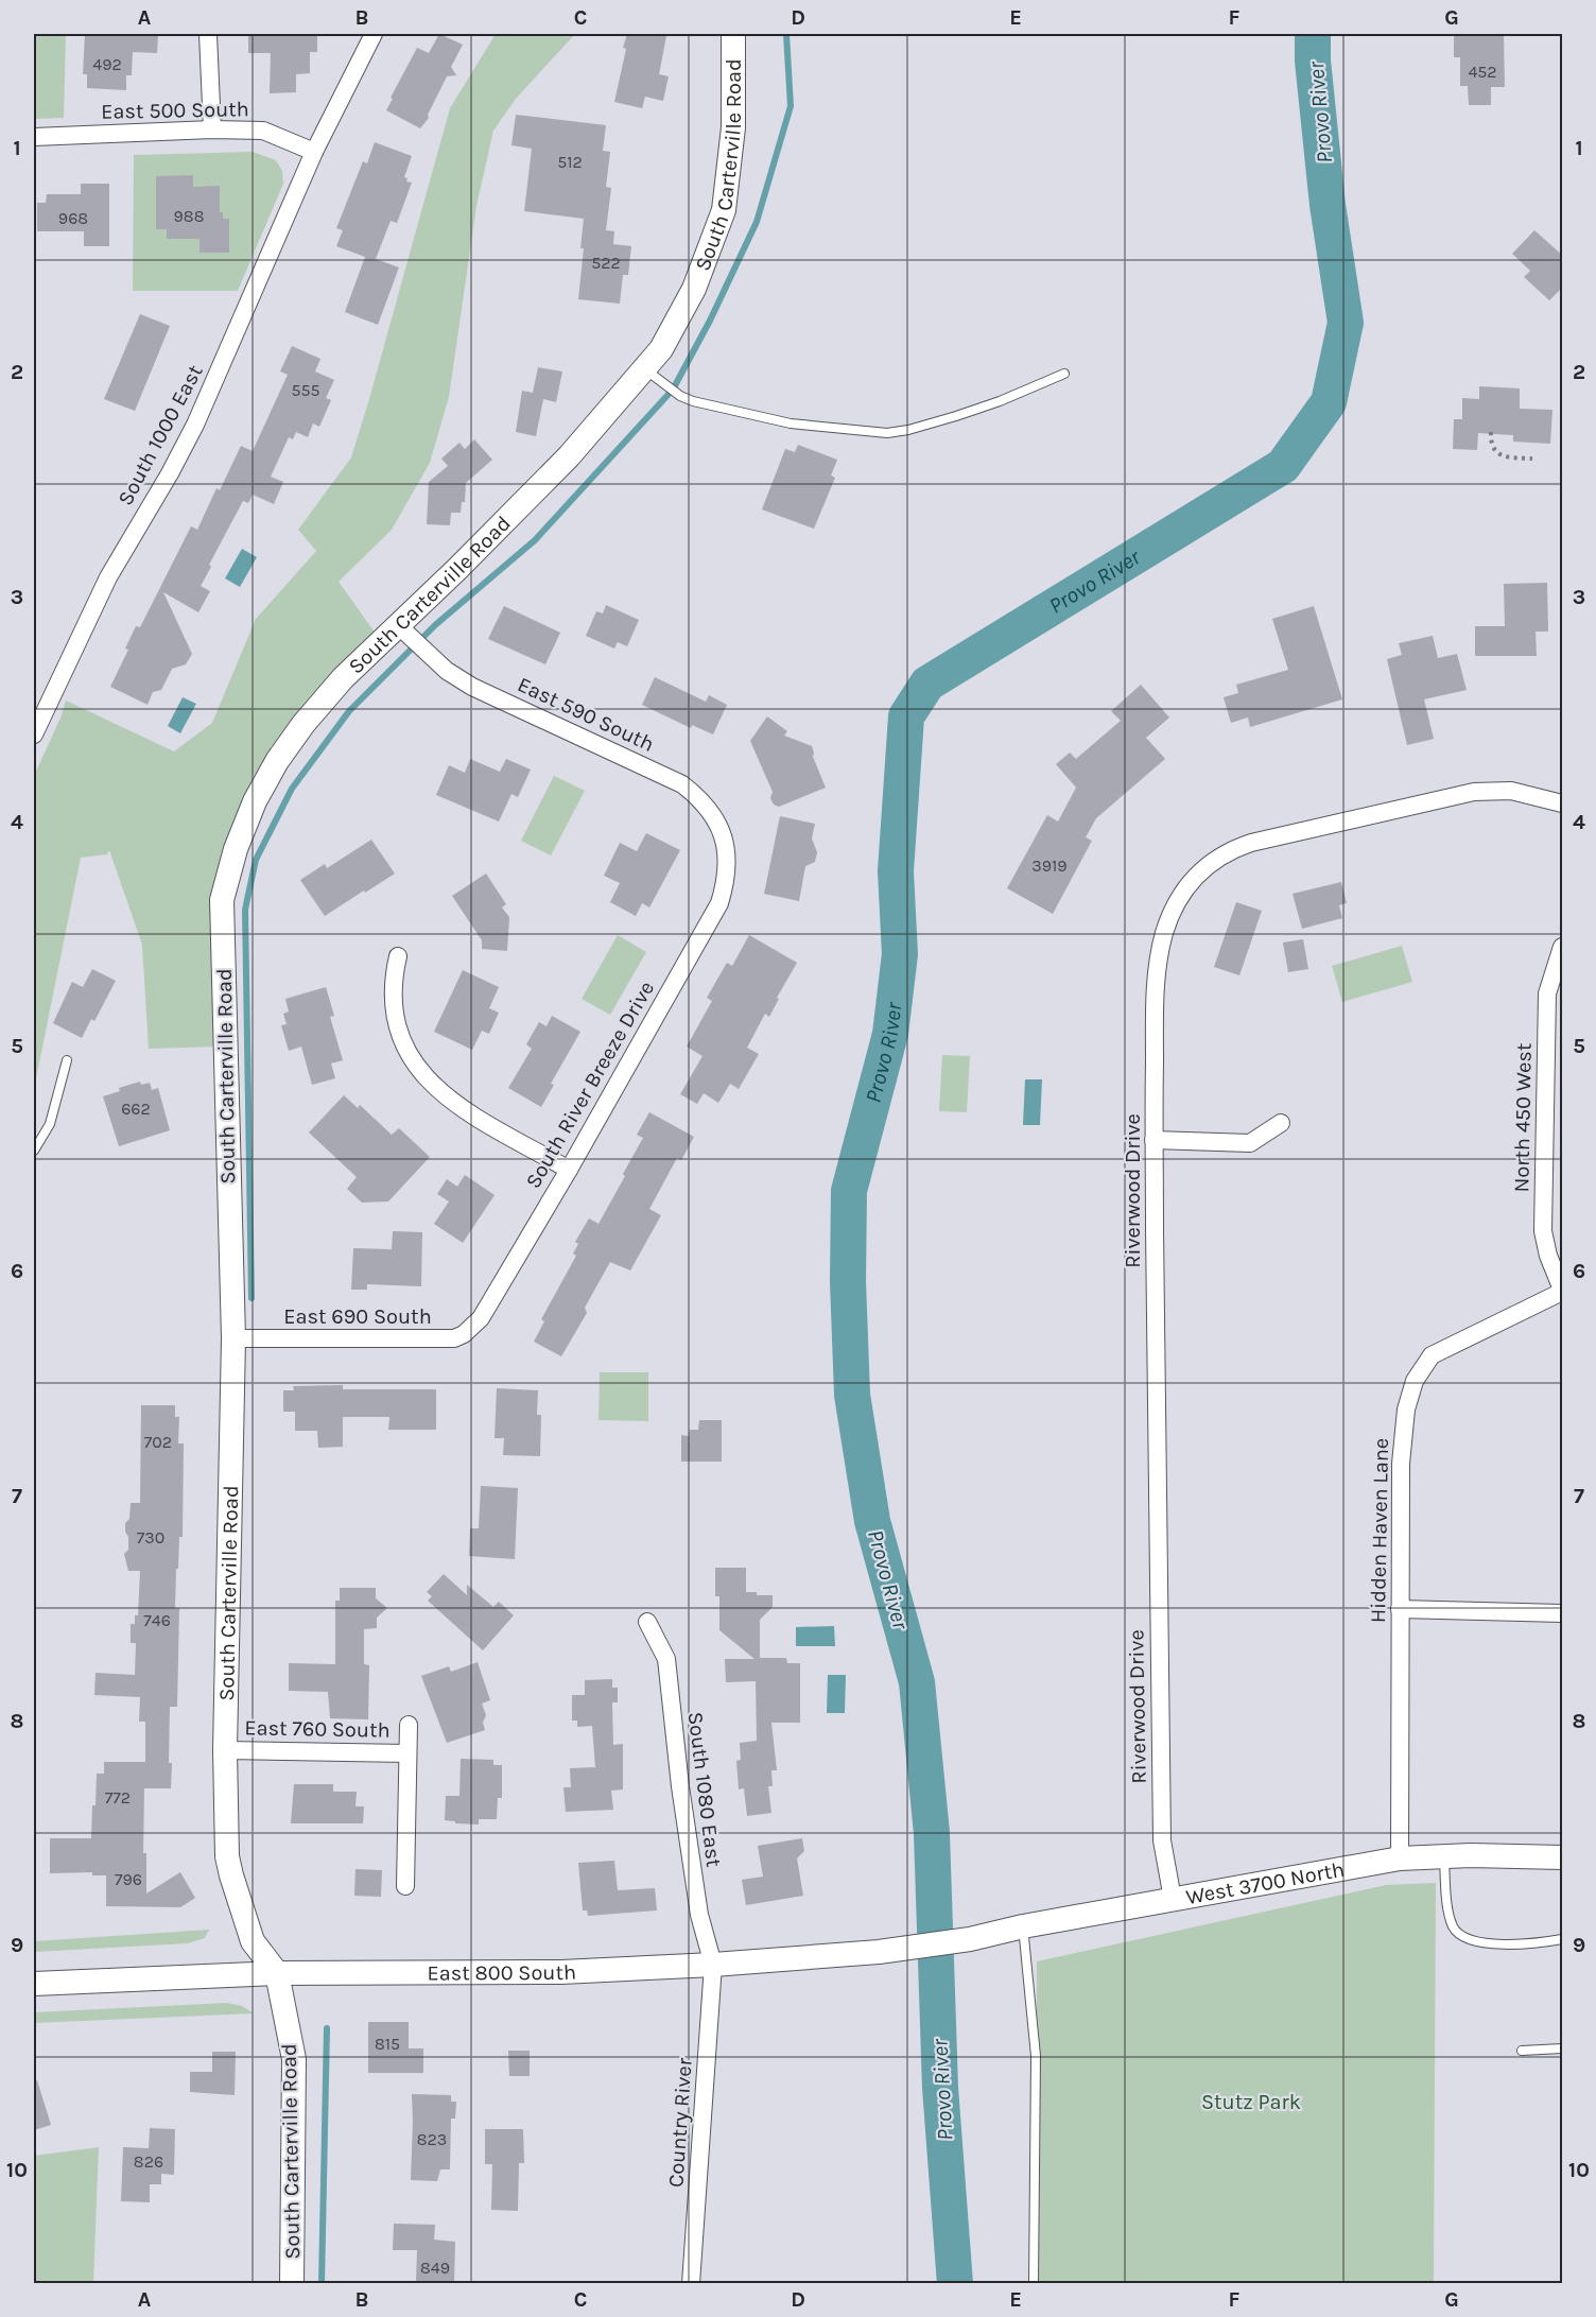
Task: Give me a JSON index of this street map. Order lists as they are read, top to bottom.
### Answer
{
  "streets": {
    "street": [
      "East 500 South",
      "South Carterville Road",
      "South 1000 East",
      "East 590 South",
      "South River Breeze Drive",
      "North 450 West",
      "Riverwood Drive",
      "East 690 South",
      "Hidden Haven Lane",
      "East 760 South",
      "South 1080 East",
      "West 3700 North",
      "East 800 South",
      "Country River"
    ]
  },
  "crossings": [
    ["East 500 South", "South 1000 East"],
    ["South Carterville Road", "East 590 South"],
    ["South Carterville Road", "East 690 South"],
    ["South Carterville Road", "East 760 South"],
    ["South Carterville Road", "East 800 South"],
    ["East 590 South", "South River Breeze Drive"],
    ["South River Breeze Drive", "East 690 South"],
    ["North 450 West", "Hidden Haven Lane"],
    ["Riverwood Drive", "West 3700 North"],
    ["Hidden Haven Lane", "West 3700 North"],
    ["South 1080 East", "East 800 South"],
    ["South 1080 East", "Country River"],
    ["West 3700 North", "East 800 South"],
    ["East 800 South", "Country River"]
  ],
  "water": ["Provo River"],
  "parks": ["Stutz Park"],
  "house_numbers": [
    "492",
    "452",
    "512",
    "988",
    "968",
    "522",
    "555",
    "3919",
    "662",
    "702",
    "730",
    "746",
    "772",
    "796",
    "815",
    "823",
    "826",
    "849"
  ],
  "grid": {
    "columns": [
      "A",
      "B",
      "C",
      "D",
      "E",
      "F",
      "G"
    ],
    "rows": [
      "1",
      "2",
      "3",
      "4",
      "5",
      "6",
      "7",
      "8",
      "9",
      "10"
    ]
  }
}
